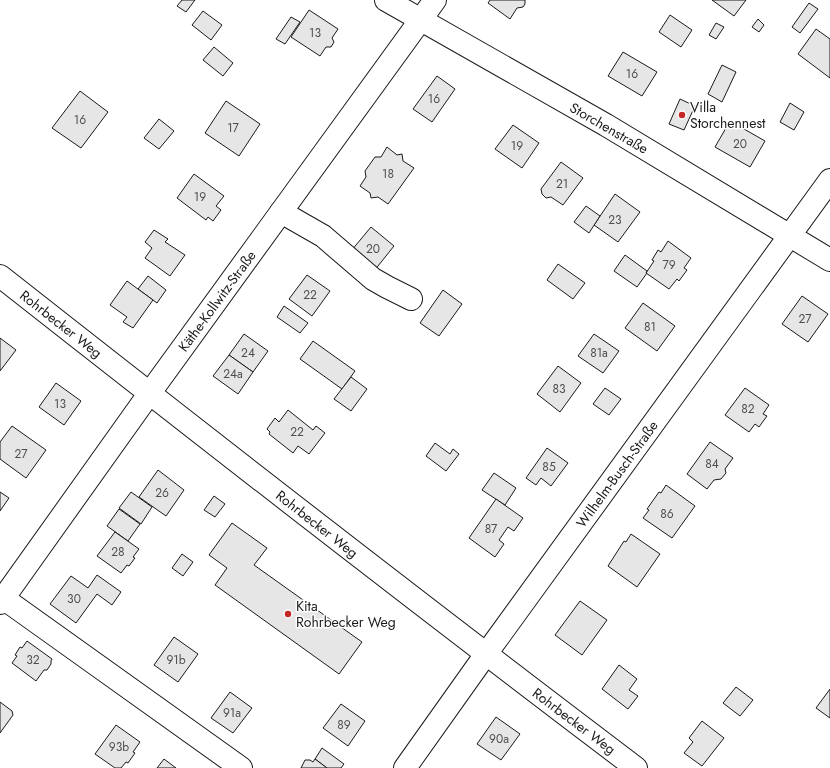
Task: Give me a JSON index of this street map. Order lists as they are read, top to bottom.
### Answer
{
  "streets": {
    "street": [
      "Storchenstraße",
      "Käthe-Kollwitz-Straße",
      "Rohrbecker Weg",
      "Wilhelm-Busch-Straße"
    ]
  },
  "crossings": [
    ["Storchenstraße", "Käthe-Kollwitz-Straße"],
    ["Storchenstraße", "Wilhelm-Busch-Straße"],
    ["Käthe-Kollwitz-Straße", "Rohrbecker Weg"],
    ["Rohrbecker Weg", "Wilhelm-Busch-Straße"]
  ],
  "places": ["Villa Storchennest", "Kita Rohrbecker Weg"],
  "house_numbers": [
    "13",
    "16",
    "16",
    "16",
    "17",
    "20",
    "19",
    "18",
    "21",
    "19",
    "23",
    "20",
    "79",
    "22",
    "27",
    "81",
    "24",
    "81a",
    "24a",
    "83",
    "13",
    "82",
    "22",
    "27",
    "84",
    "85",
    "26",
    "86",
    "87",
    "28",
    "30",
    "32",
    "91b",
    "91a",
    "89",
    "90a",
    "93b"
  ]
}
